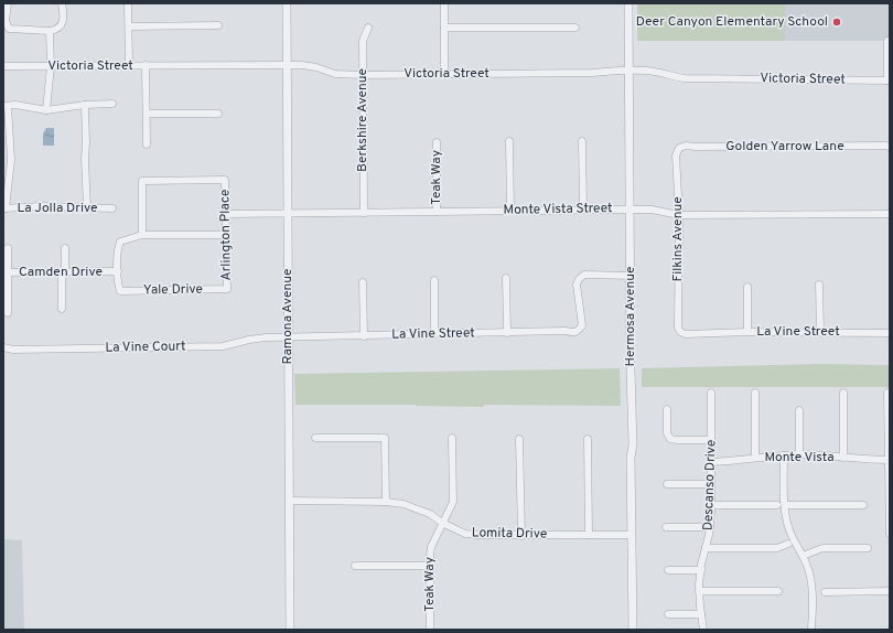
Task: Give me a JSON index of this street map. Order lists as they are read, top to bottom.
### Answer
{
  "streets": {
    "street": [
      "Victoria Street",
      "Berkshire Avenue",
      "Golden Yarrow Lane",
      "Teak Way",
      "La Jolla Drive",
      "Monte Vista Street",
      "Arlington Place",
      "Filkins Avenue",
      "Camden Drive",
      "Yale Drive",
      "Ramona Avenue",
      "Hermosa Avenue",
      "La Vine Street",
      "La Vine Court",
      "Monte Vista",
      "Descanso Drive",
      "Lomita Drive"
    ]
  },
  "crossings": [
    ["Victoria Street", "Berkshire Avenue"],
    ["Victoria Street", "Ramona Avenue"],
    ["Victoria Street", "Hermosa Avenue"],
    ["Berkshire Avenue", "Monte Vista Street"],
    ["Golden Yarrow Lane", "Filkins Avenue"],
    ["Teak Way", "Monte Vista Street"],
    ["Teak Way", "Lomita Drive"],
    ["Monte Vista Street", "Arlington Place"],
    ["Monte Vista Street", "Filkins Avenue"],
    ["Monte Vista Street", "Ramona Avenue"],
    ["Monte Vista Street", "Hermosa Avenue"],
    ["Arlington Place", "Yale Drive"],
    ["Filkins Avenue", "La Vine Street"],
    ["Camden Drive", "Yale Drive"],
    ["Ramona Avenue", "La Vine Street"],
    ["Ramona Avenue", "La Vine Court"],
    ["Ramona Avenue", "Lomita Drive"],
    ["Hermosa Avenue", "La Vine Street"],
    ["Hermosa Avenue", "Lomita Drive"],
    ["La Vine Street", "La Vine Court"],
    ["Monte Vista", "Descanso Drive"]
  ],
  "places": ["Deer Canyon Elementary School"]
}
